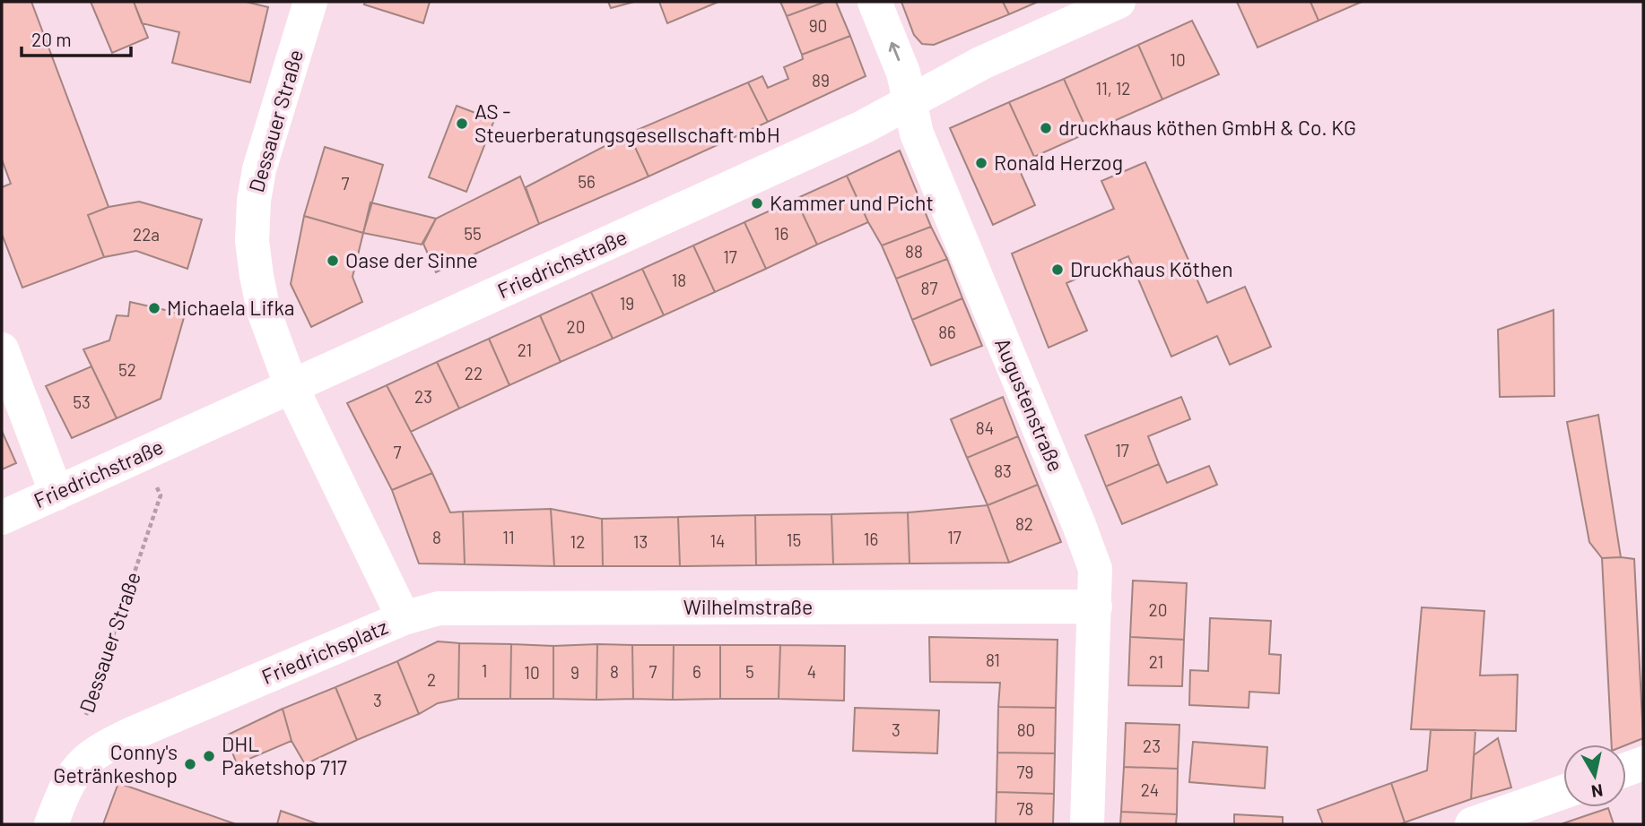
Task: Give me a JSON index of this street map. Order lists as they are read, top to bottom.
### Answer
{
  "streets": {
    "street": [
      "Dessauer Straße",
      "Friedrichstraße",
      "Augustenstraße",
      "Wilhelmstraße",
      "Friedrichsplatz"
    ]
  },
  "crossings": [
    ["Dessauer Straße", "Friedrichstraße"],
    ["Dessauer Straße", "Friedrichsplatz"],
    ["Friedrichstraße", "Augustenstraße"],
    ["Friedrichstraße", "Friedrichsplatz"],
    ["Augustenstraße", "Wilhelmstraße"],
    ["Wilhelmstraße", "Friedrichsplatz"]
  ],
  "places": [
    "AS - Steuerberatungsgesellschaft mbH",
    "druckhaus köthen GmbH & Co. KG",
    "Ronald Herzog",
    "Kammer und Picht",
    "Oase der Sinne",
    "Druckhaus Köthen",
    "Michaela Lifka",
    "DHL Paketshop 717",
    "Conny's Getränkeshop"
  ],
  "house_numbers": [
    "90",
    "10",
    "89",
    "11, 12",
    "56",
    "7",
    "55",
    "16",
    "22a",
    "88",
    "17",
    "18",
    "87",
    "19",
    "20",
    "86",
    "21",
    "52",
    "22",
    "23",
    "53",
    "84",
    "17",
    "7",
    "83",
    "82",
    "8",
    "11",
    "17",
    "16",
    "15",
    "14",
    "12",
    "13",
    "20",
    "81",
    "21",
    "1",
    "8",
    "7",
    "6",
    "5",
    "4",
    "10",
    "9",
    "2",
    "3",
    "3",
    "80",
    "23",
    "79",
    "24",
    "78"
  ],
  "scale_bar": "20 m",
  "north": "bottom"
}
